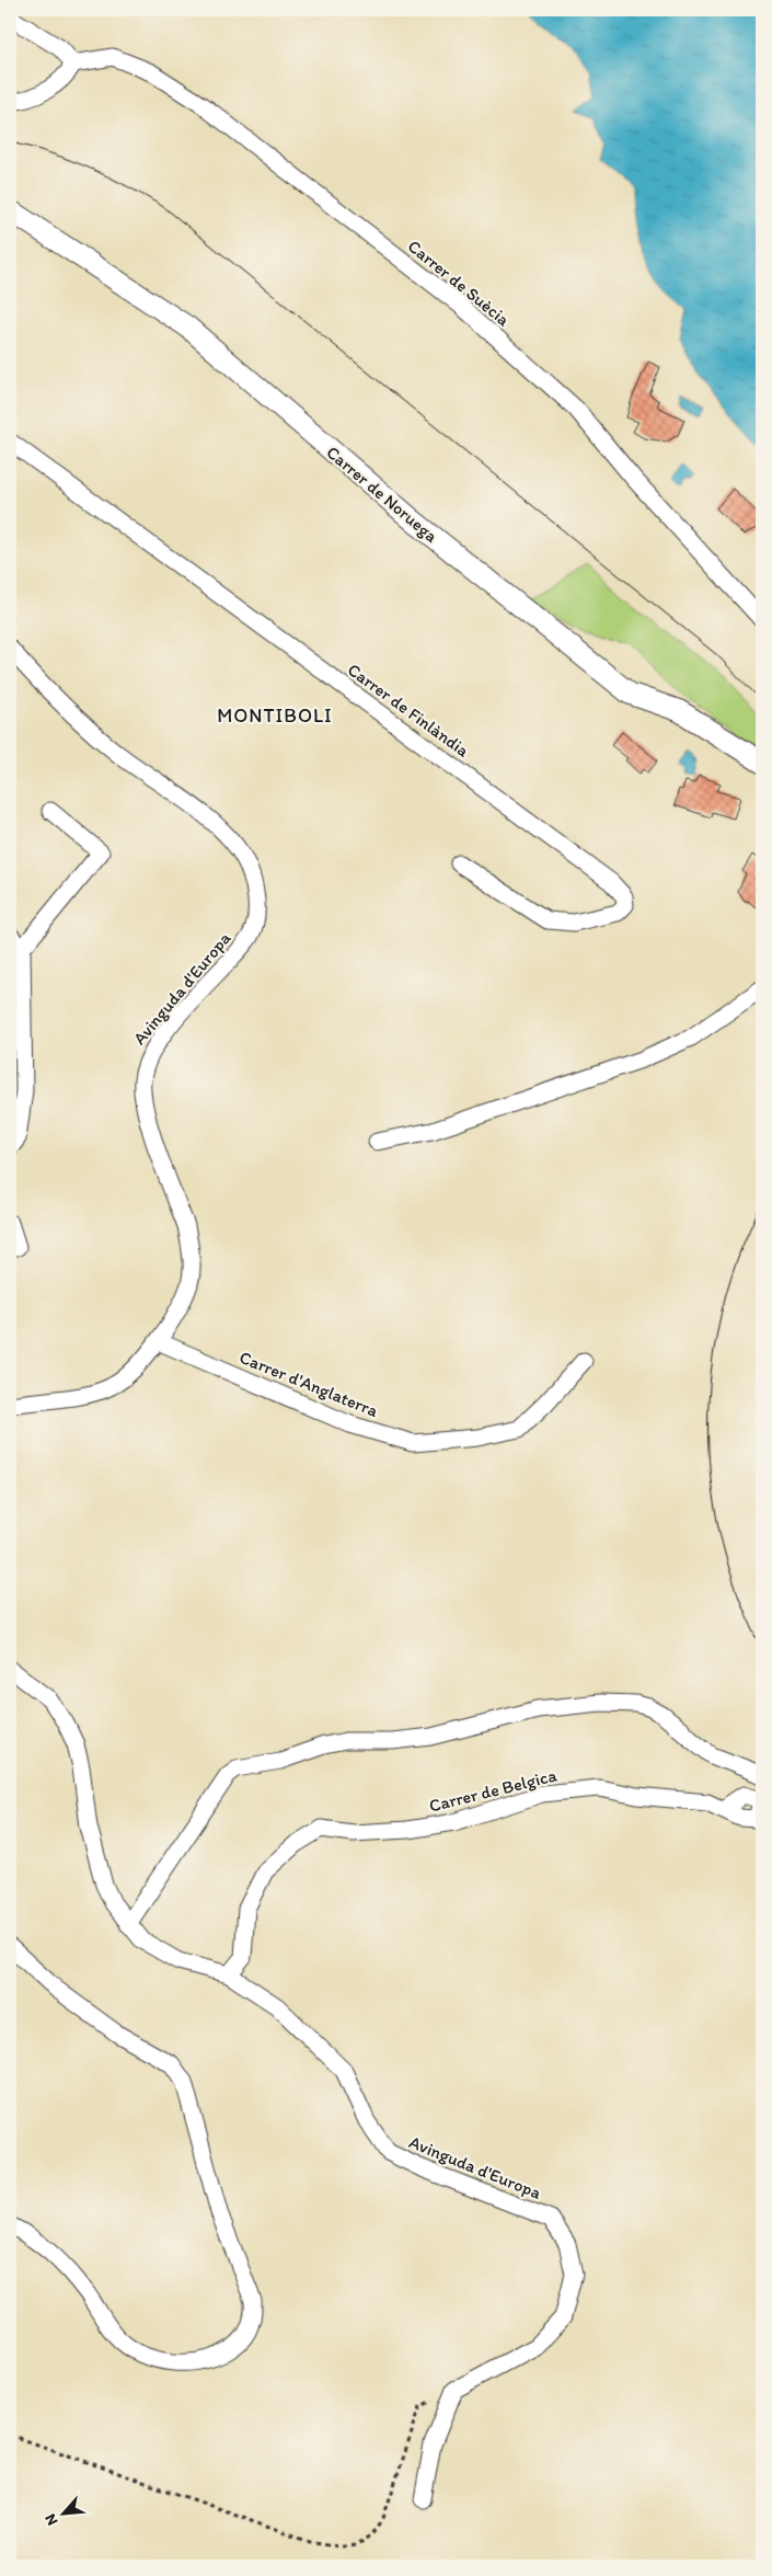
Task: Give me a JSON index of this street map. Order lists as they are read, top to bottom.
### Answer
{
  "streets": {
    "street": [
      "Carrer de Suècia",
      "Carrer de Noruega",
      "Carrer de Finlàndia",
      "Avinguda d'Europa",
      "Carrer d'Anglaterra",
      "Carrer de Belgica"
    ]
  },
  "crossings": [
    ["Avinguda d'Europa", "Carrer d'Anglaterra"],
    ["Avinguda d'Europa", "Carrer de Belgica"]
  ],
  "districts": ["MONTIBOLI"],
  "north": "bottom left"
}
